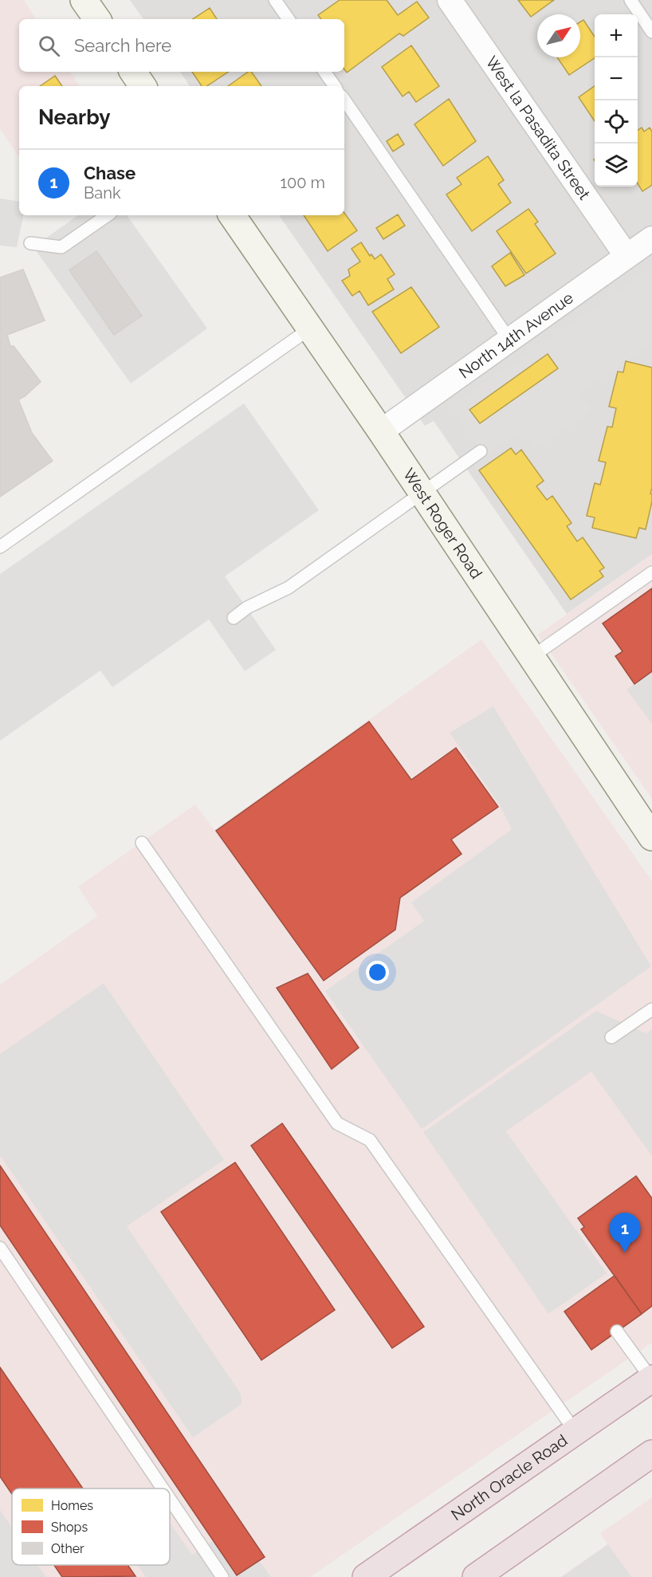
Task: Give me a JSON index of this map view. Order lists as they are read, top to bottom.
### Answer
{
  "streets": {
    "highway": ["North Oracle Road"],
    "street": ["West la Pasadita Street", "North 14th Avenue", "West Roger Road"]
  },
  "crossings": [
    ["West la Pasadita Street", "North 14th Avenue"],
    ["North 14th Avenue", "West Roger Road"]
  ],
  "legend": ["Homes", "Shops", "Other"],
  "north": "top right",
  "page": {
    "map_buttons": ["+", "−"],
    "search": "Search here",
    "heading": "Nearby",
    "list": [
      {
        "mark": "1",
        "name": "Chase",
        "note": "Bank",
        "value": "100 m"
      }
    ],
    "pins": "1"
  }
}
